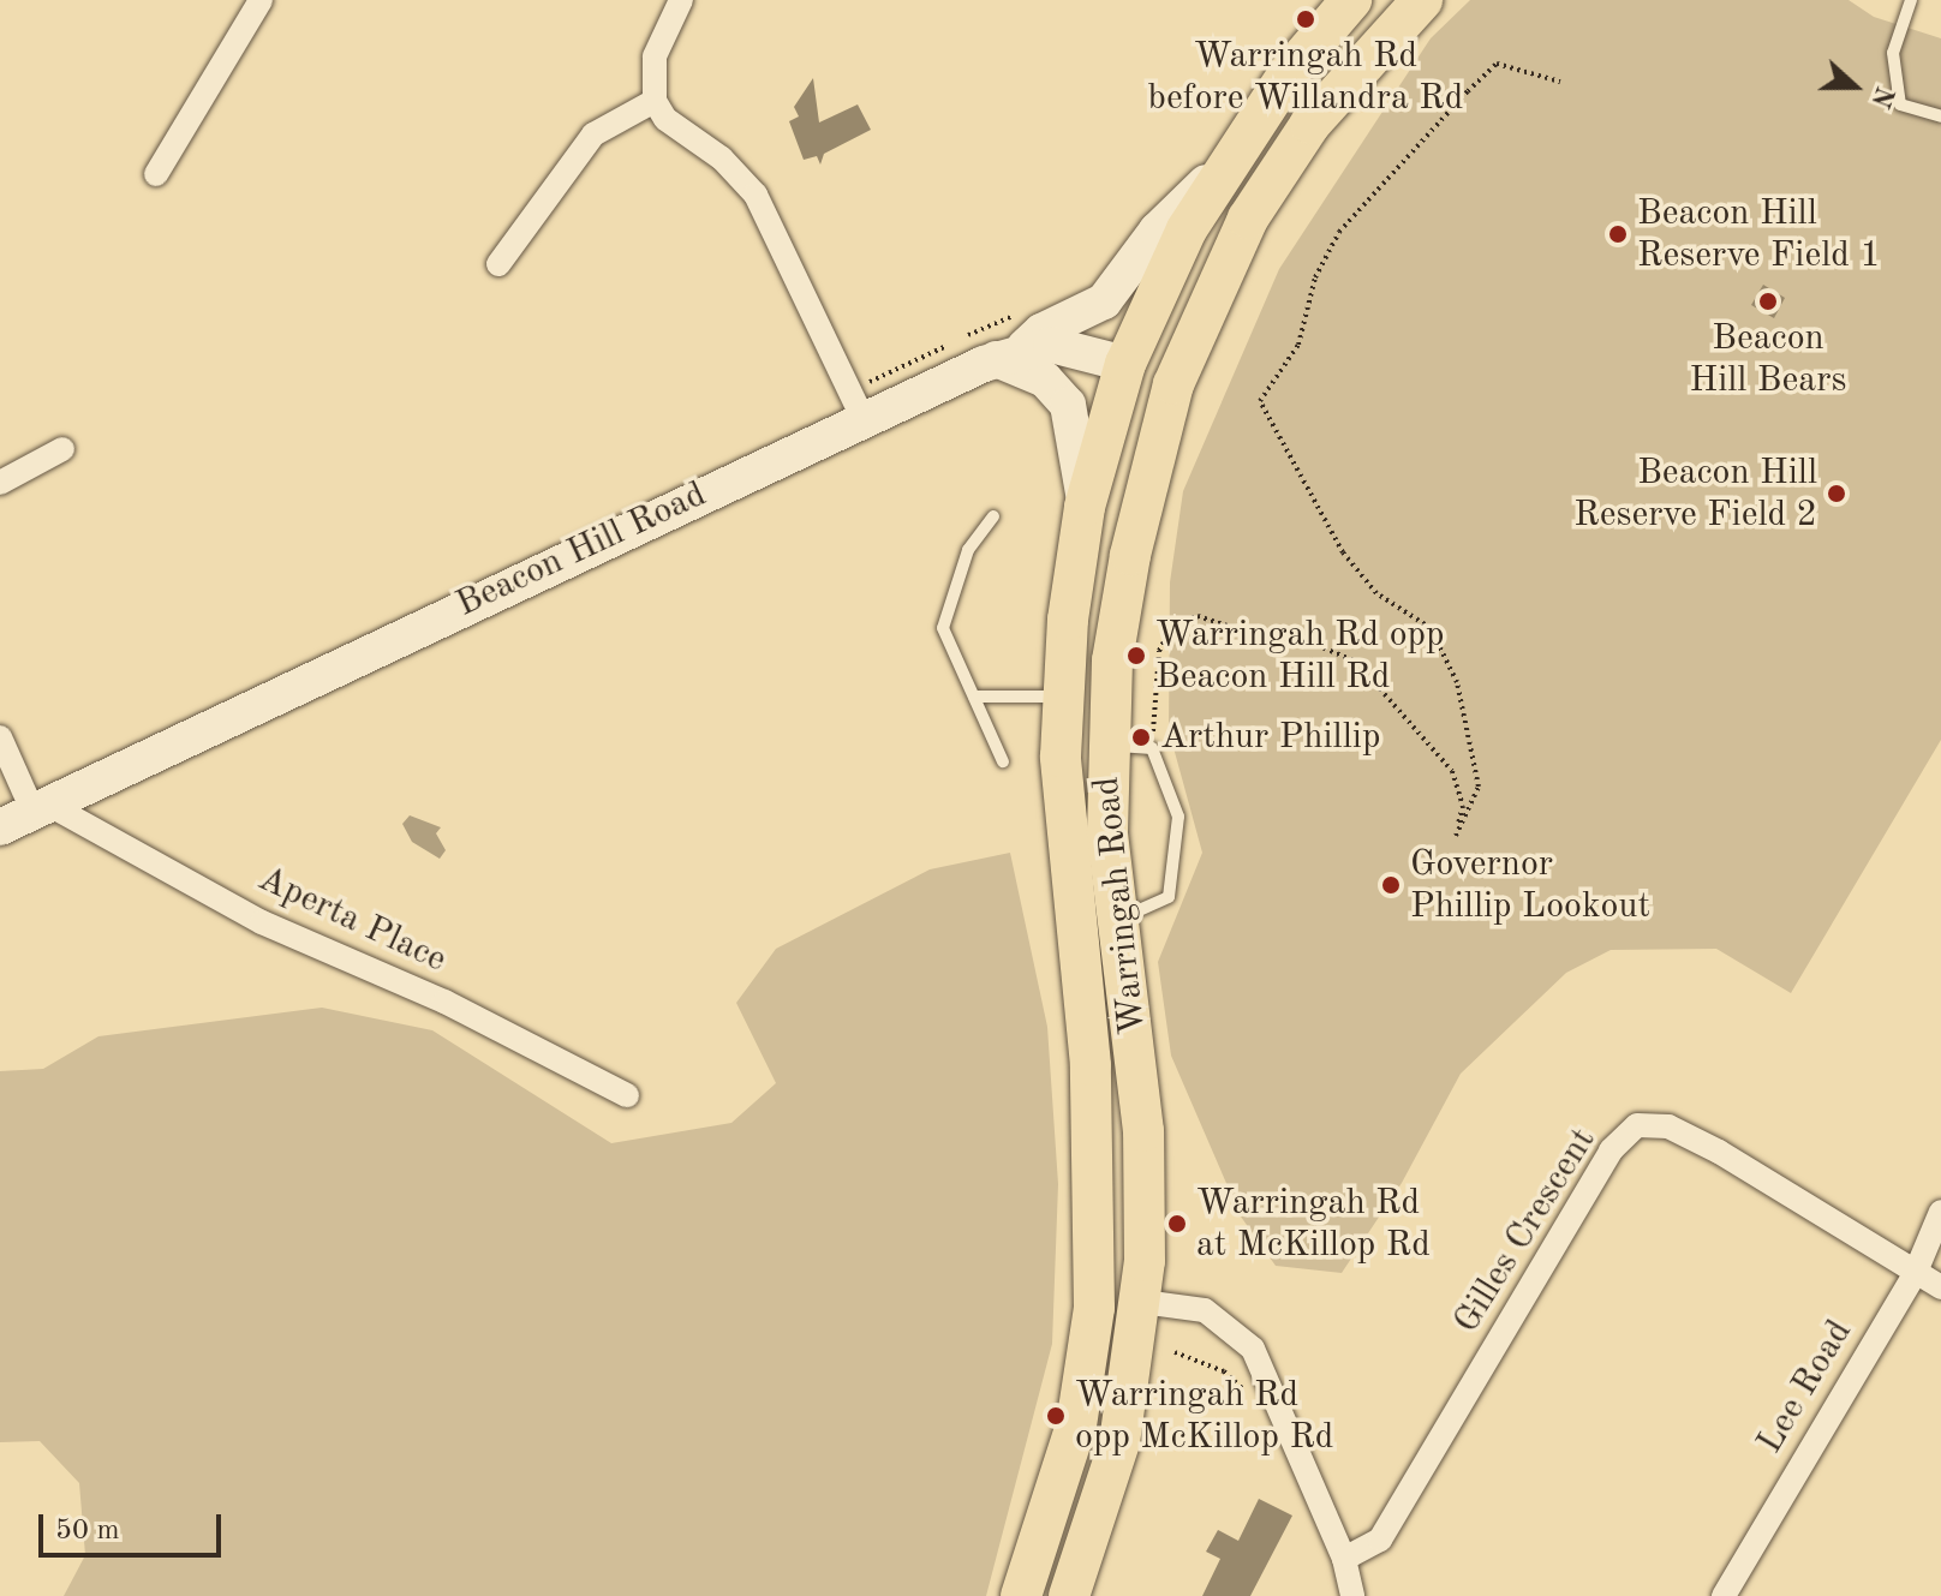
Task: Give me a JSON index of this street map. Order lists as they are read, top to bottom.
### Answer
{
  "streets": {
    "highway": ["Beacon Hill Road", "Warringah Road"],
    "street": ["Aperta Place", "Gilles Crescent", "Lee Road"]
  },
  "crossings": [
    ["Beacon Hill Road", "Warringah Road"],
    ["Beacon Hill Road", "Aperta Place"],
    ["Gilles Crescent", "Lee Road"]
  ],
  "places": [
    "Warringah Rd before Willandra Rd",
    "Beacon Hill Reserve Field 1",
    "Beacon Hill Bears",
    "Beacon Hill Reserve Field 2",
    "Warringah Rd opp Beacon Hill Rd",
    "Arthur Phillip",
    "Governor Phillip Lookout",
    "Warringah Rd at McKillop Rd",
    "Warringah Rd opp McKillop Rd"
  ],
  "scale_bar": "50 m",
  "north": "right"
}
